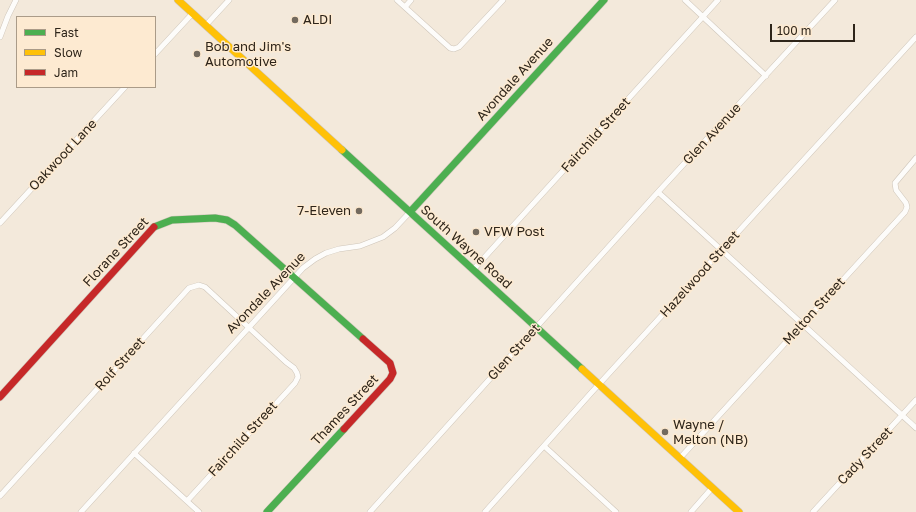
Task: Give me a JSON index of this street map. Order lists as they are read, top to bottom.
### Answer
{
  "streets": {
    "street": [
      "Avondale Avenue",
      "Glen Avenue",
      "Fairchild Street",
      "Oakwood Lane",
      "South Wayne Road",
      "Florane Street",
      "Hazelwood Street",
      "Melton Street",
      "Glen Street",
      "Rolf Street",
      "Thames Street",
      "Cady Street"
    ]
  },
  "crossings": [
    ["Avondale Avenue", "Fairchild Street"],
    ["Avondale Avenue", "South Wayne Road"],
    ["Avondale Avenue", "Florane Street"],
    ["Avondale Avenue", "Rolf Street"],
    ["Avondale Avenue", "Thames Street"],
    ["Glen Avenue", "Glen Street"],
    ["Fairchild Street", "South Wayne Road"],
    ["Fairchild Street", "Rolf Street"],
    ["South Wayne Road", "Hazelwood Street"],
    ["South Wayne Road", "Melton Street"],
    ["South Wayne Road", "Glen Street"],
    ["Florane Street", "Thames Street"]
  ],
  "places": [
    "ALDI",
    "Bob and Jim's Automotive",
    "7-Eleven",
    "VFW Post",
    "Wayne / Melton (NB)"
  ],
  "legend": ["Fast", "Slow", "Jam"],
  "scale_bar": "100 m"
}
